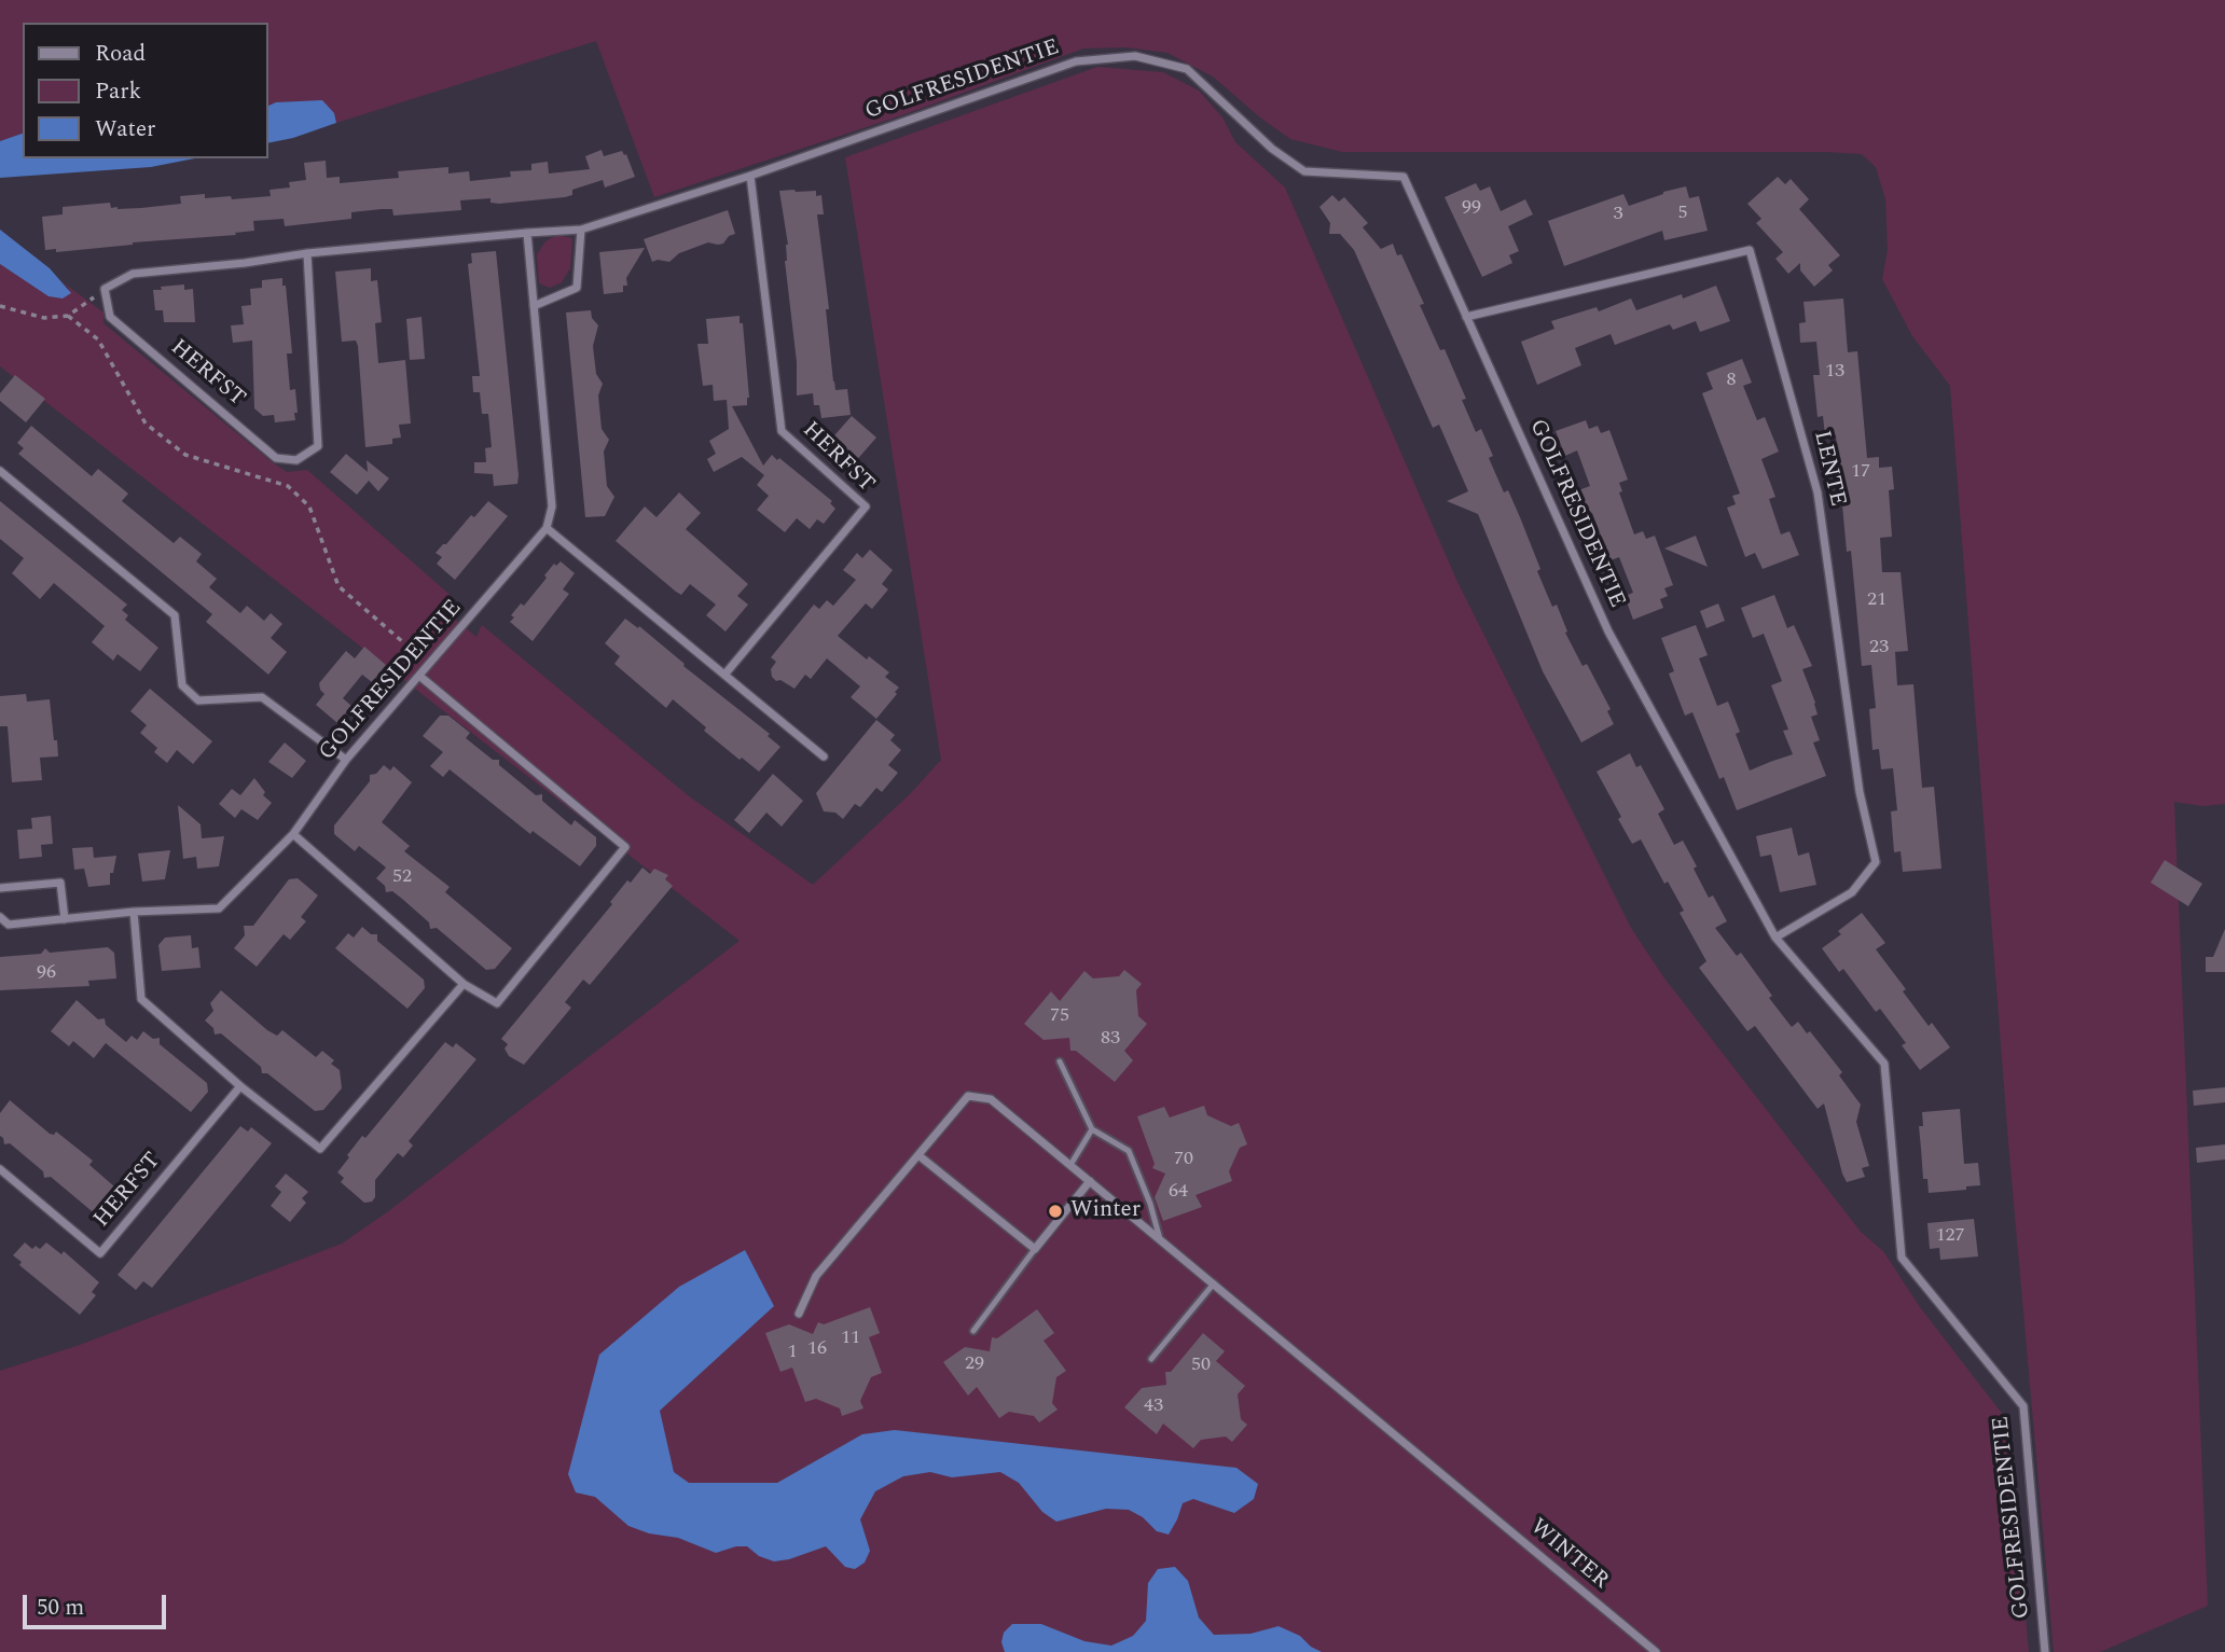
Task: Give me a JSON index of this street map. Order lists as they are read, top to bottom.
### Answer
{
  "streets": {
    "street": [
      "GOLFRESIDENTIE",
      "HERFST",
      "LENTE",
      "WINTER"
    ]
  },
  "crossings": [
    ["GOLFRESIDENTIE", "HERFST"],
    ["GOLFRESIDENTIE", "LENTE"]
  ],
  "places": ["Winter"],
  "house_numbers": [
    "99",
    "5",
    "3",
    "13",
    "8",
    "17",
    "21",
    "23",
    "52",
    "96",
    "75",
    "83",
    "70",
    "64",
    "127",
    "11",
    "16",
    "1",
    "29",
    "50",
    "43"
  ],
  "legend": ["Road", "Park", "Water"],
  "scale_bar": "50 m"
}
